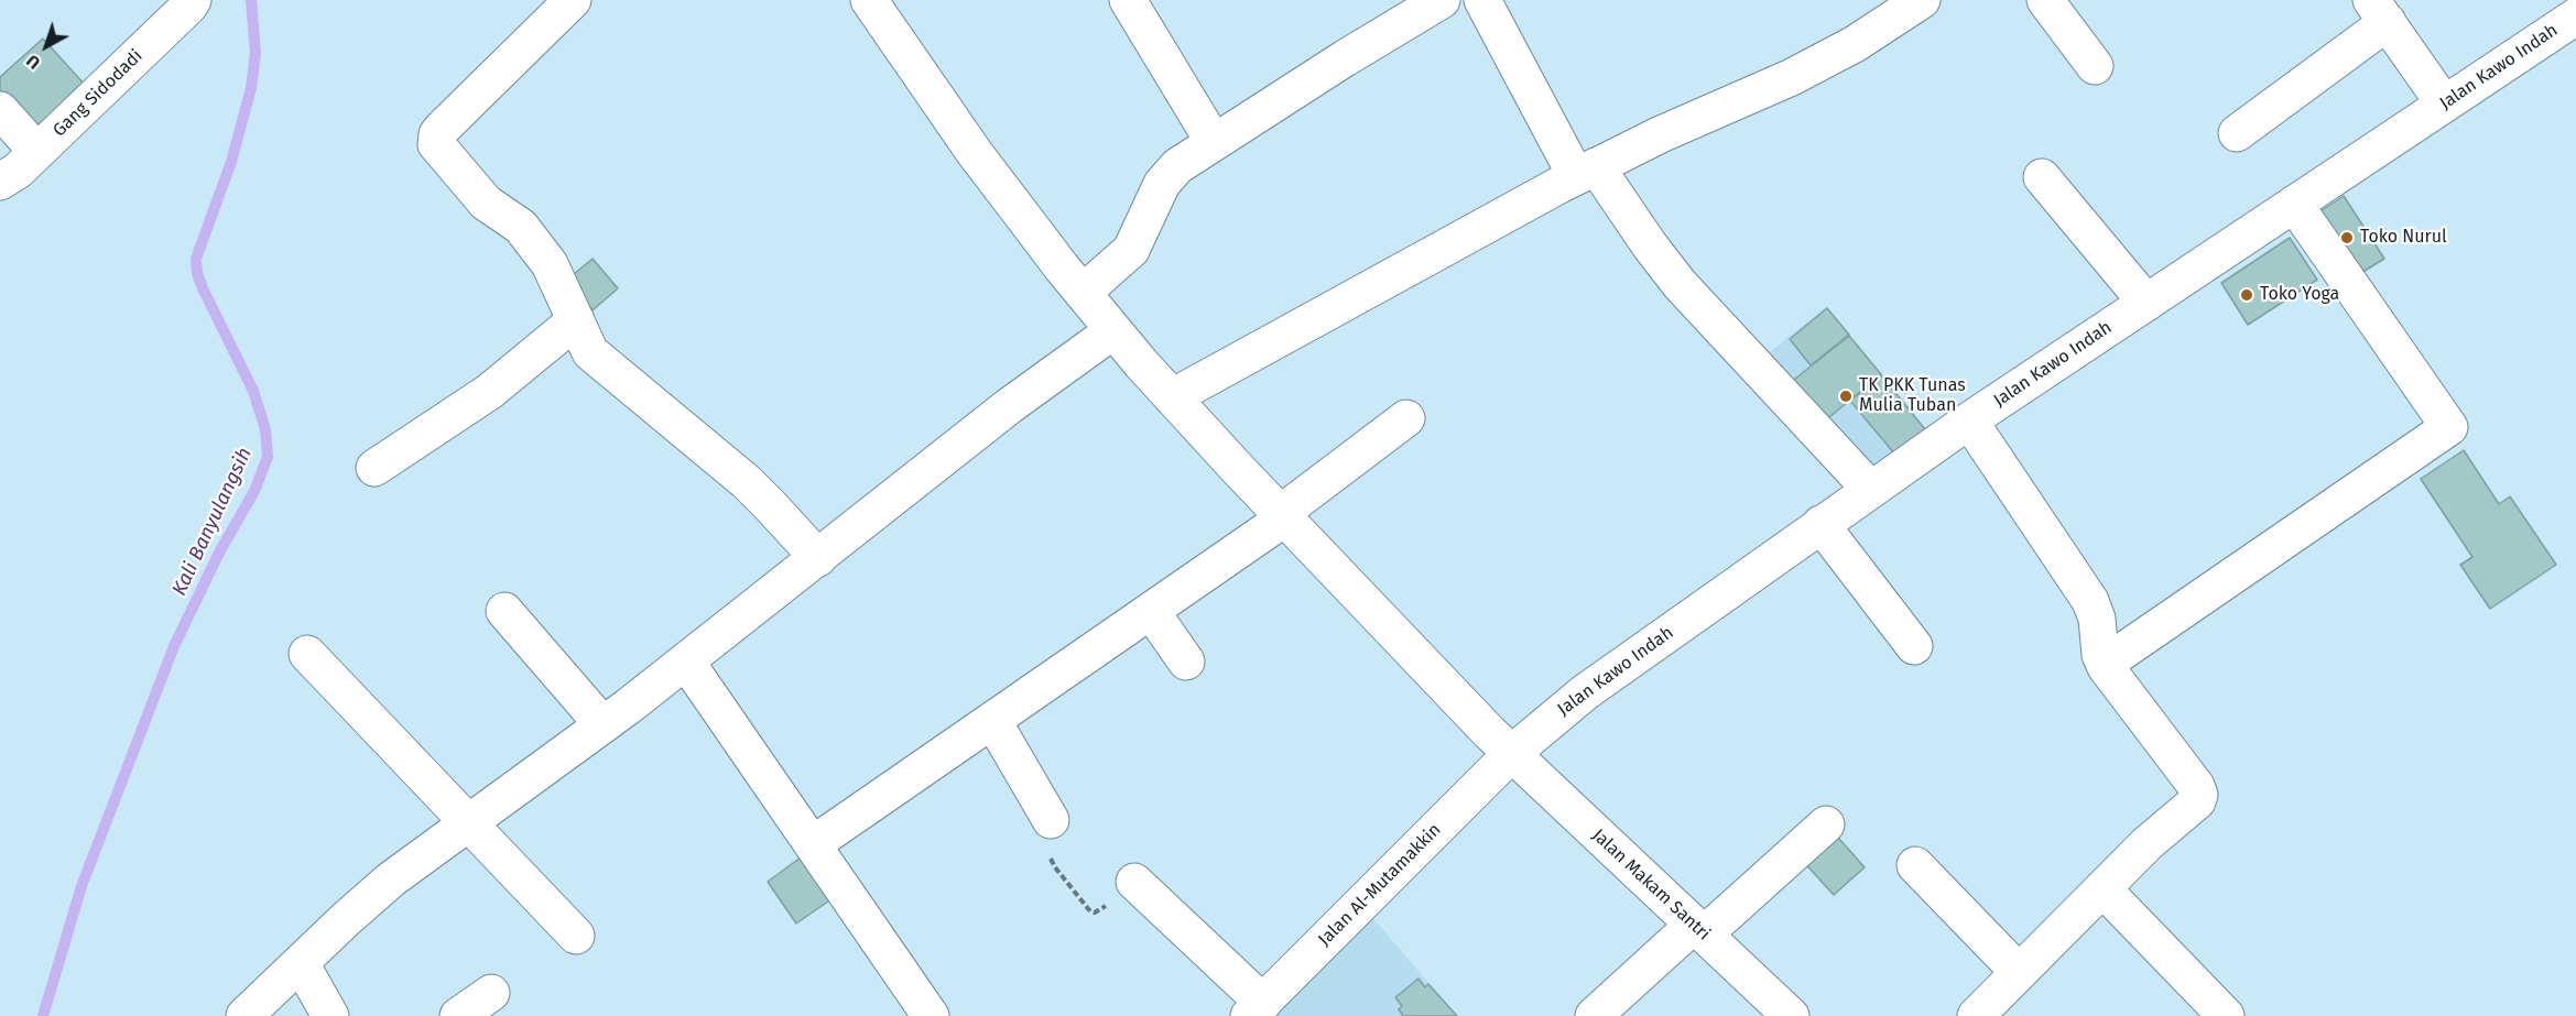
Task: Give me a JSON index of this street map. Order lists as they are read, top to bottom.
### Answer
{
  "streets": {
    "street": [
      "Jalan Kawo Indah",
      "Gang Sidodadi",
      "Jalan Al-Mutamakkin",
      "Jalan Makam Santri"
    ]
  },
  "crossings": [
    ["Jalan Kawo Indah", "Jalan Al-Mutamakkin"],
    ["Jalan Kawo Indah", "Jalan Makam Santri"],
    ["Jalan Al-Mutamakkin", "Jalan Makam Santri"]
  ],
  "water": ["Kali Banyulangsih"],
  "places": ["Toko Nurul", "Toko Yoga", "TK PKK Tunas Mulia Tuban"],
  "north": "bottom left"
}
